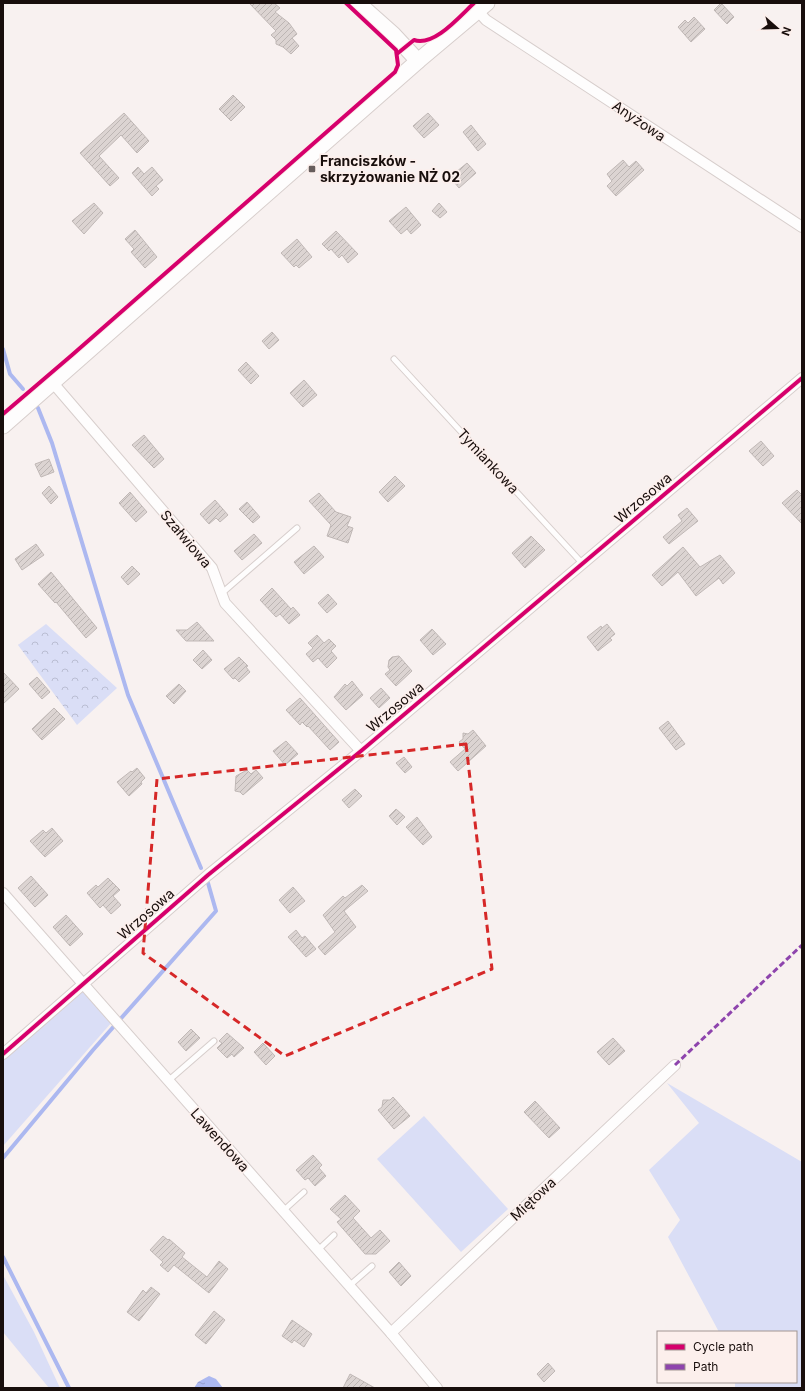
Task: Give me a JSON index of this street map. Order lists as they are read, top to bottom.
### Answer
{
  "streets": {
    "street": [
      "Anyżowa",
      "Wrzosowa",
      "Szałwiowa",
      "Lawendowa",
      "Miętowa"
    ],
    "lane": ["Tymiankowa"]
  },
  "crossings": [
    ["Tymiankowa", "Wrzosowa"],
    ["Wrzosowa", "Szałwiowa"],
    ["Wrzosowa", "Lawendowa"],
    ["Lawendowa", "Miętowa"]
  ],
  "places": {
    "transit": ["Franciszków - skrzyżowanie NŻ 02"]
  },
  "legend": ["Cycle path", "Path"],
  "north": "right"
}
